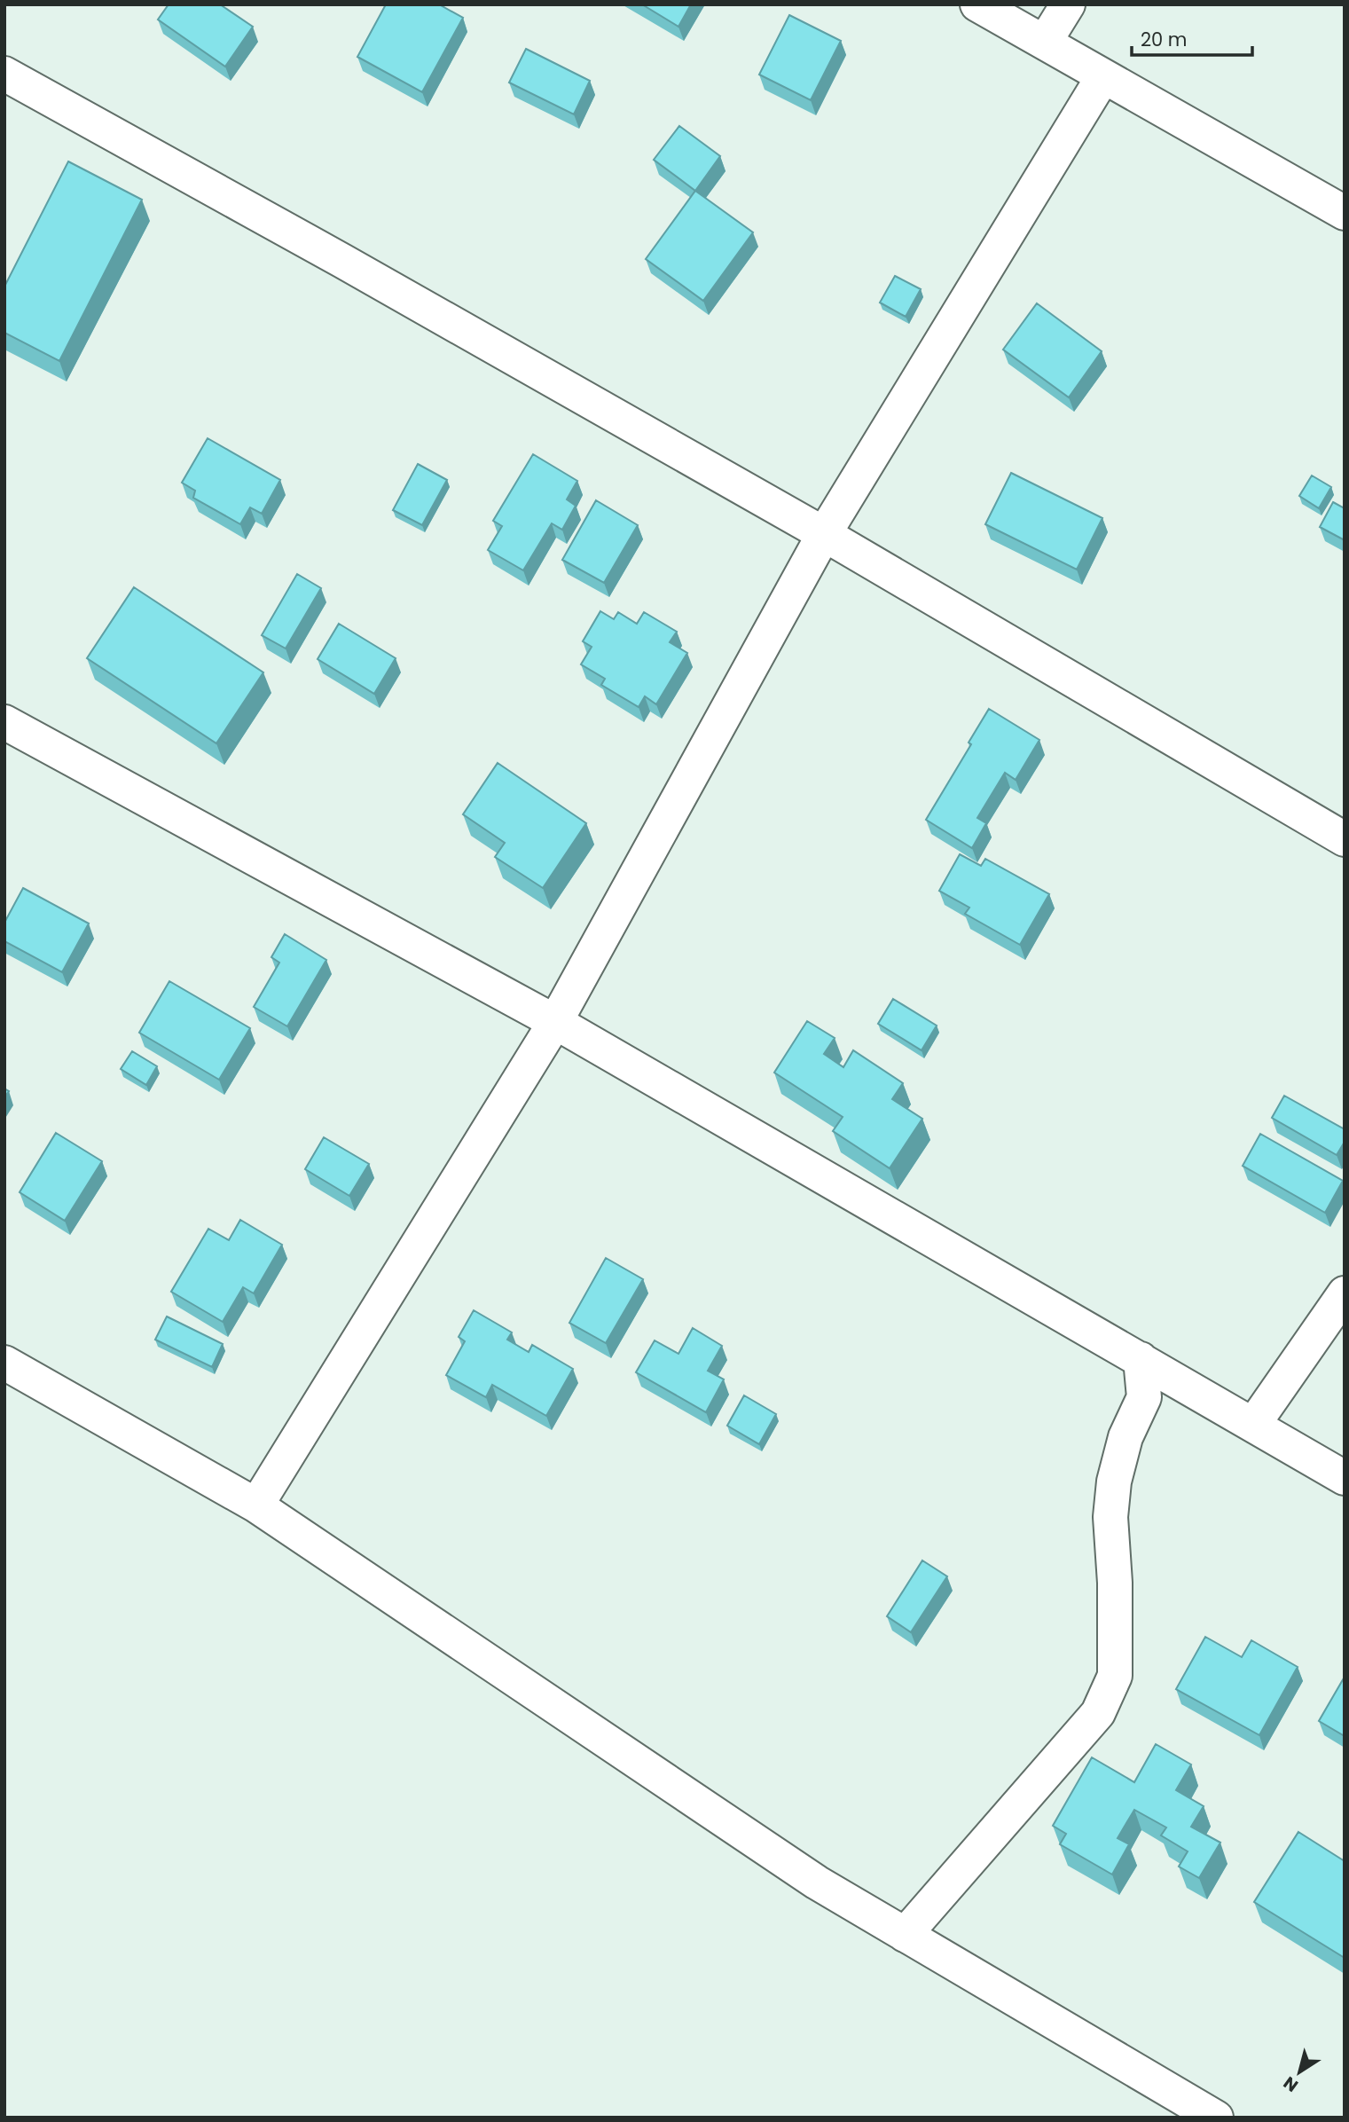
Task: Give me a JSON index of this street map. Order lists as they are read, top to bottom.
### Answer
{
  "scale_bar": "20 m",
  "north": "bottom left"
}
